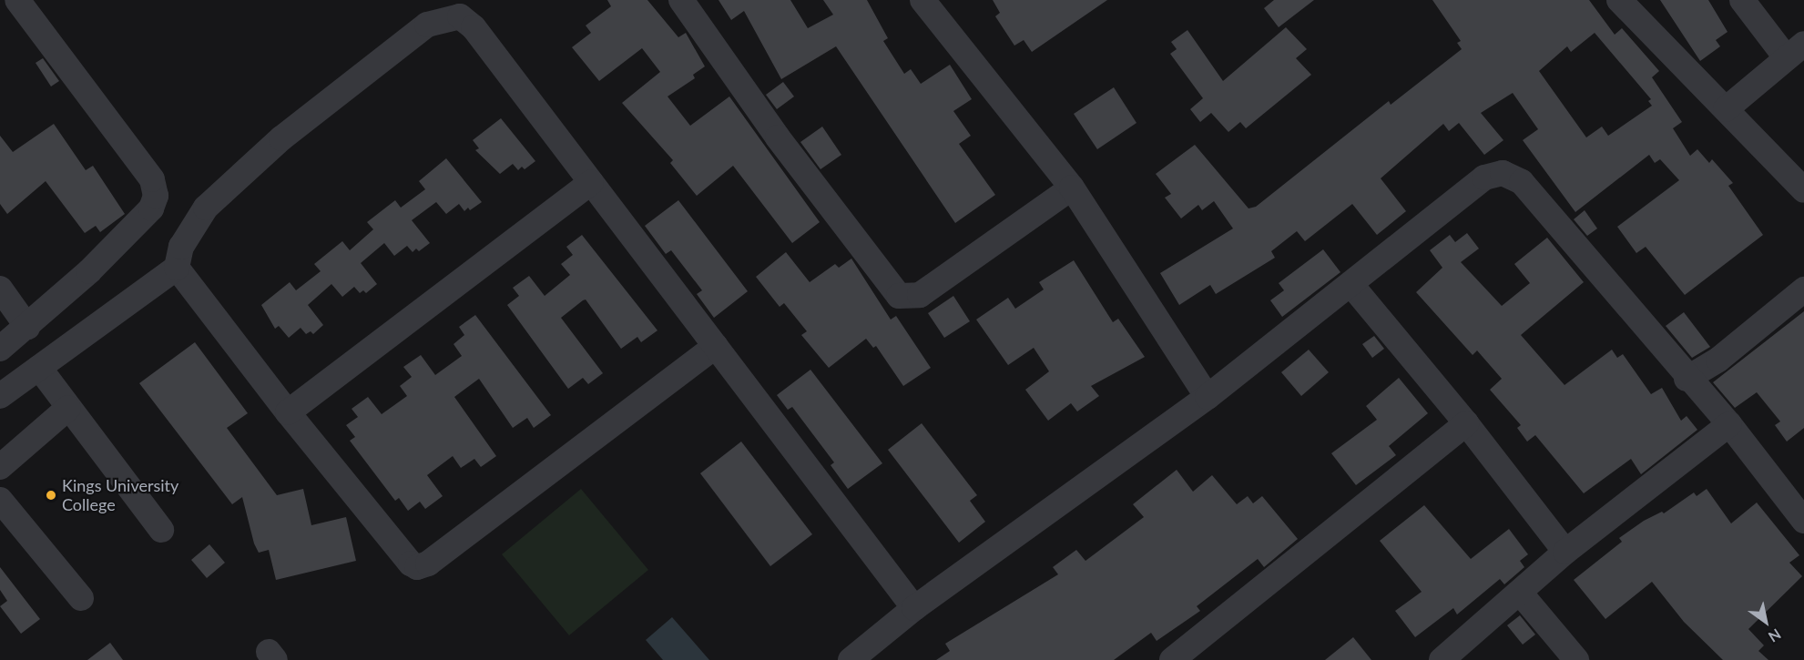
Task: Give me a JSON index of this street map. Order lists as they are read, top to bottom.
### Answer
{
  "places": ["Kings University College"],
  "north": "bottom right"
}
